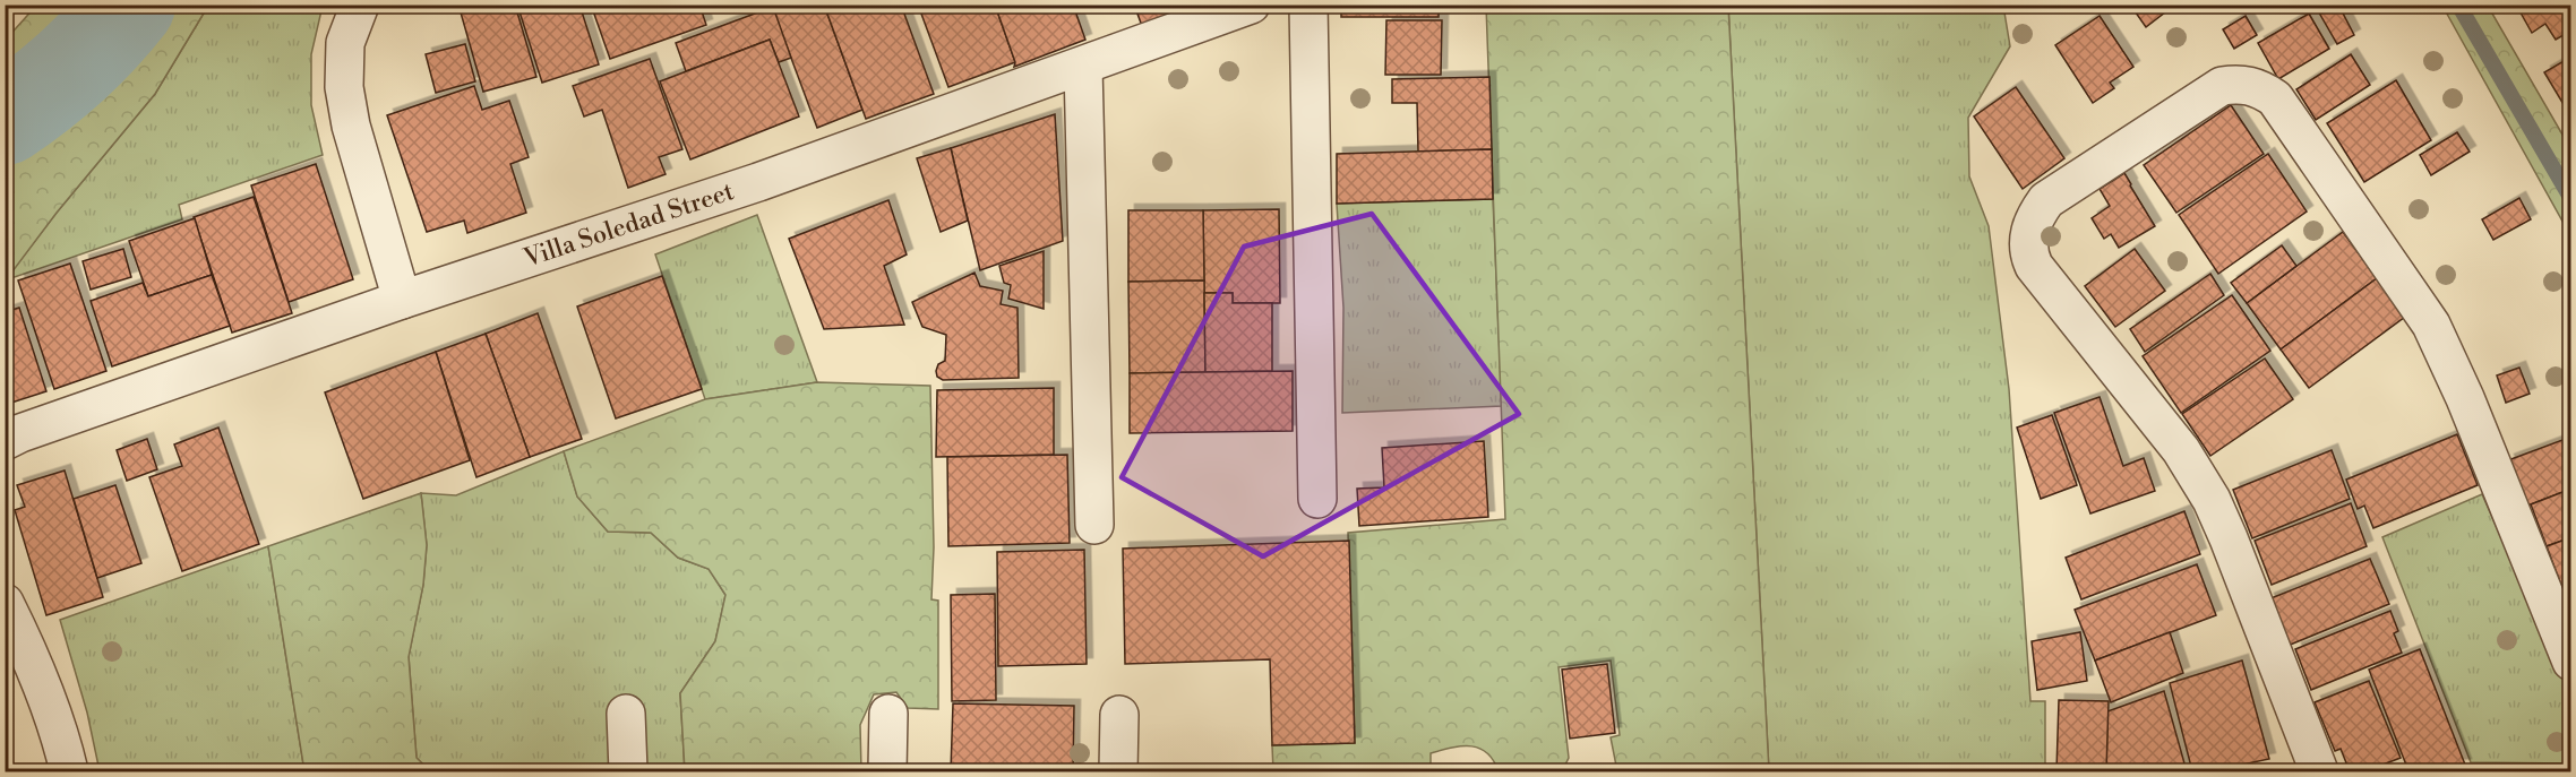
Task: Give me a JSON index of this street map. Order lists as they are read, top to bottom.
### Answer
{
  "streets": {
    "street": ["Villa Soledad Street"]
  }
}
